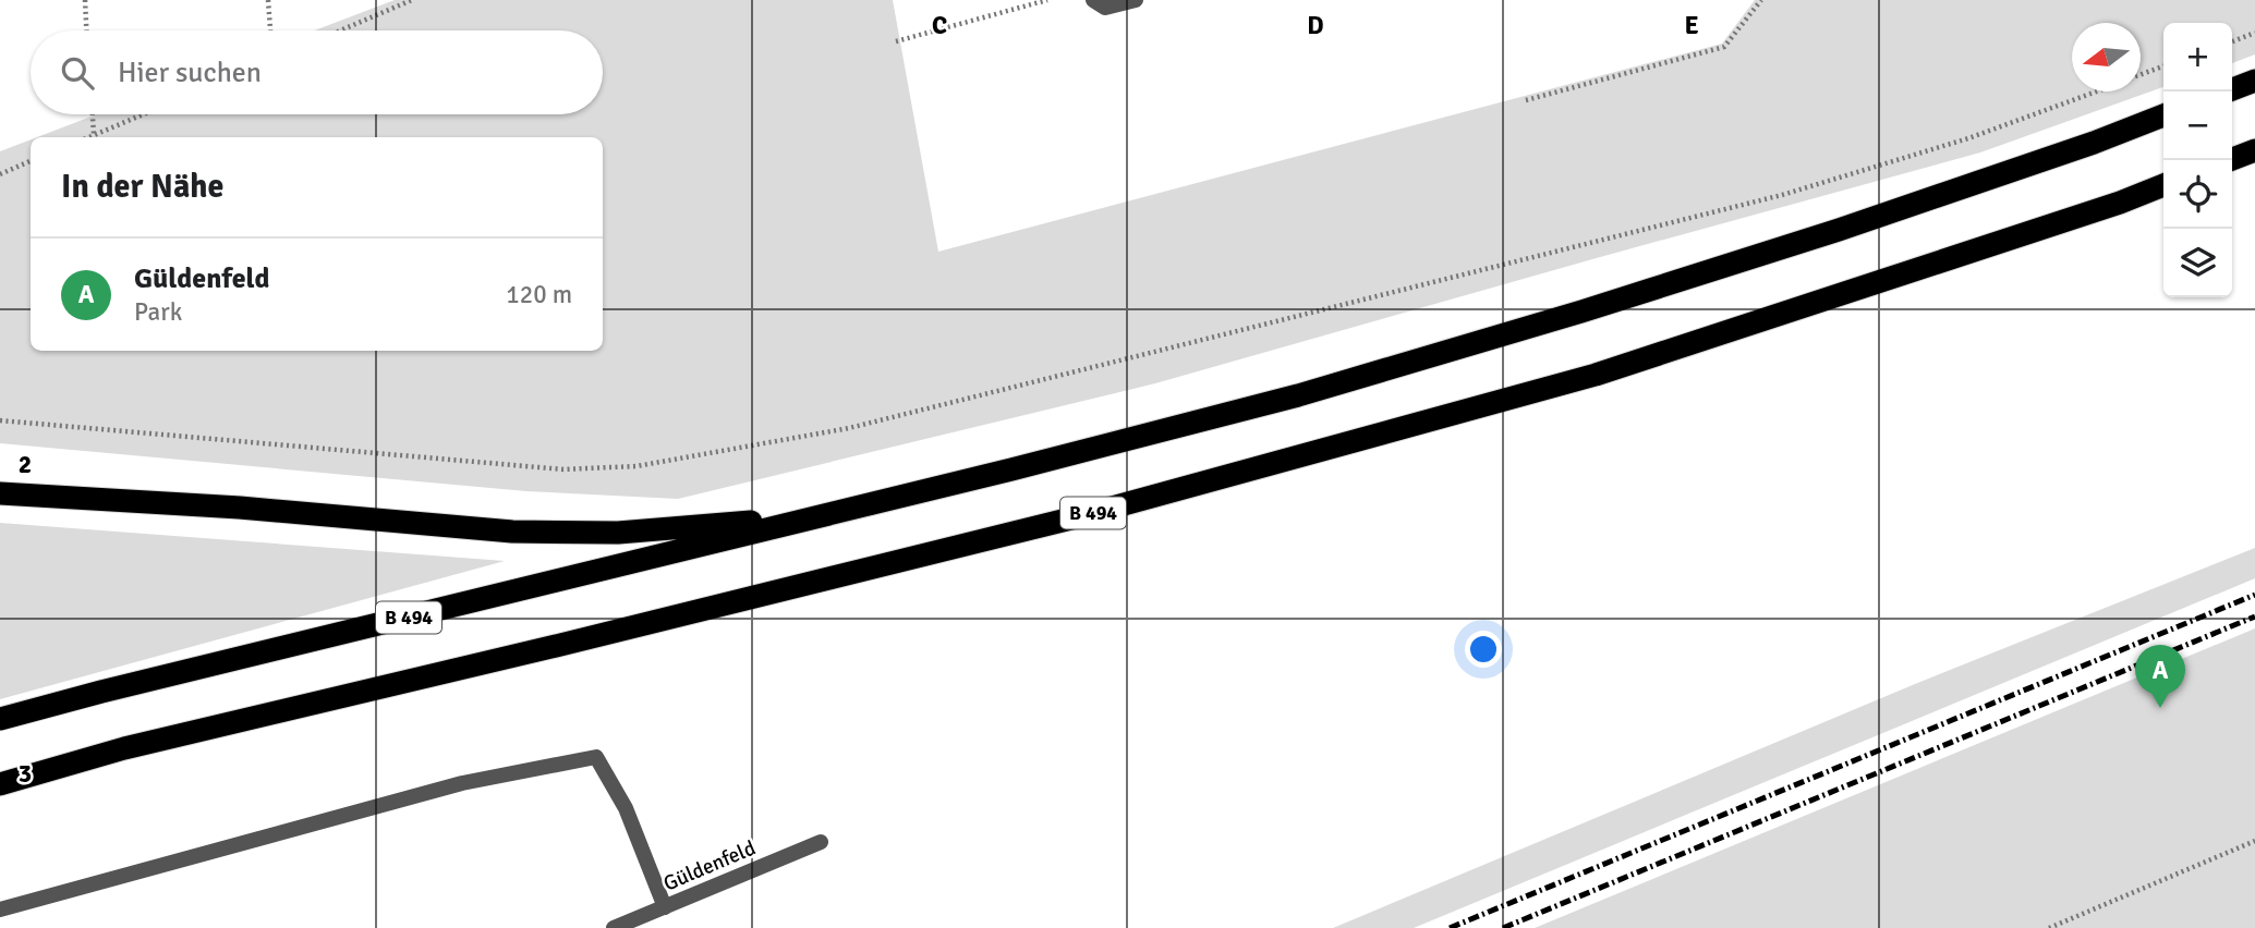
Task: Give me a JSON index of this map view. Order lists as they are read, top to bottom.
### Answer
{
  "streets": {
    "highway": ["B 494"],
    "street": ["Güldenfeld"]
  },
  "north": "left",
  "page": {
    "map_buttons": ["+", "−"],
    "search": "Hier suchen",
    "heading": "In der Nähe",
    "list": [
      {
        "mark": "A",
        "name": "Güldenfeld",
        "note": "Park",
        "value": "120 m"
      }
    ],
    "pins": "A"
  },
  "grid": {
    "columns": ["C", "D", "E"],
    "rows": ["2", "3"]
  }
}
